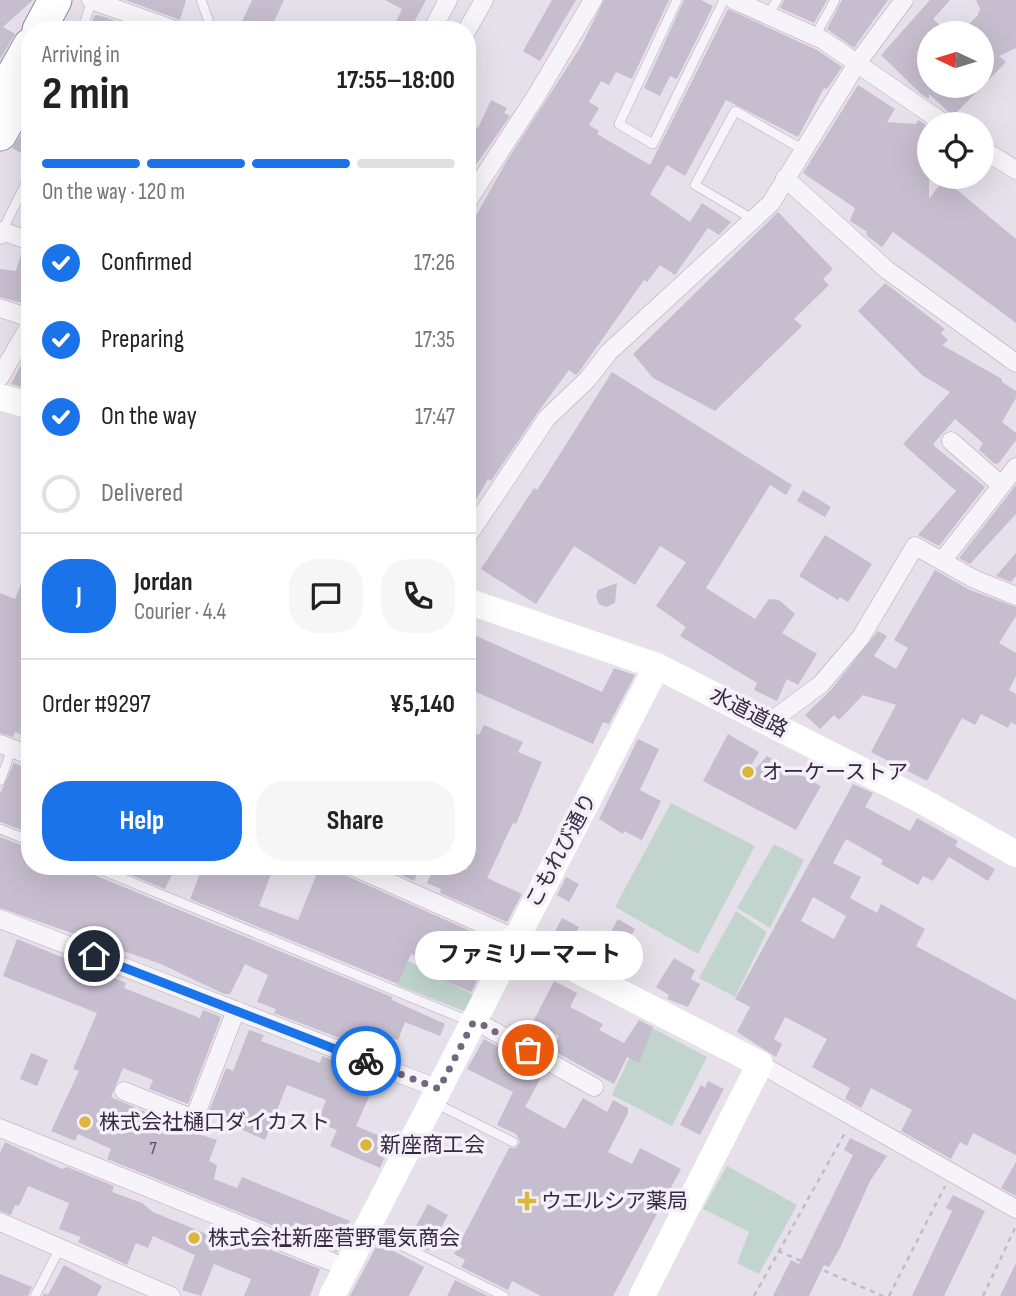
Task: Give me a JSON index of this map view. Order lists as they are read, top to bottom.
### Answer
{
  "streets": {
    "street": ["水道道路", "こもれび通り"]
  },
  "crossings": [
    ["水道道路", "こもれび通り"]
  ],
  "places": {
    "other": [
      "オーケーストア",
      "ファミリーマート",
      "株式会社樋口ダイカスト",
      "新座商工会",
      "株式会社新座菅野電気商会"
    ],
    "health": ["ウエルシア薬局"]
  },
  "house_numbers": ["7"],
  "north": "left",
  "page": {
    "heading": ["2 min", "Arriving in", "17:55–18:00"],
    "panel": [
      "Jordan",
      "Courier · 4.4",
      "Order #9297",
      "¥5,140"
    ],
    "bar": "On the way · 120 m",
    "list": [
      ["Confirmed", "17:26"],
      ["Preparing", "17:35"],
      ["On the way", "17:47"],
      "Delivered"
    ],
    "round": "J",
    "buttons": ["Help", "Share"],
    "bubble": "ファミリーマート"
  }
}
